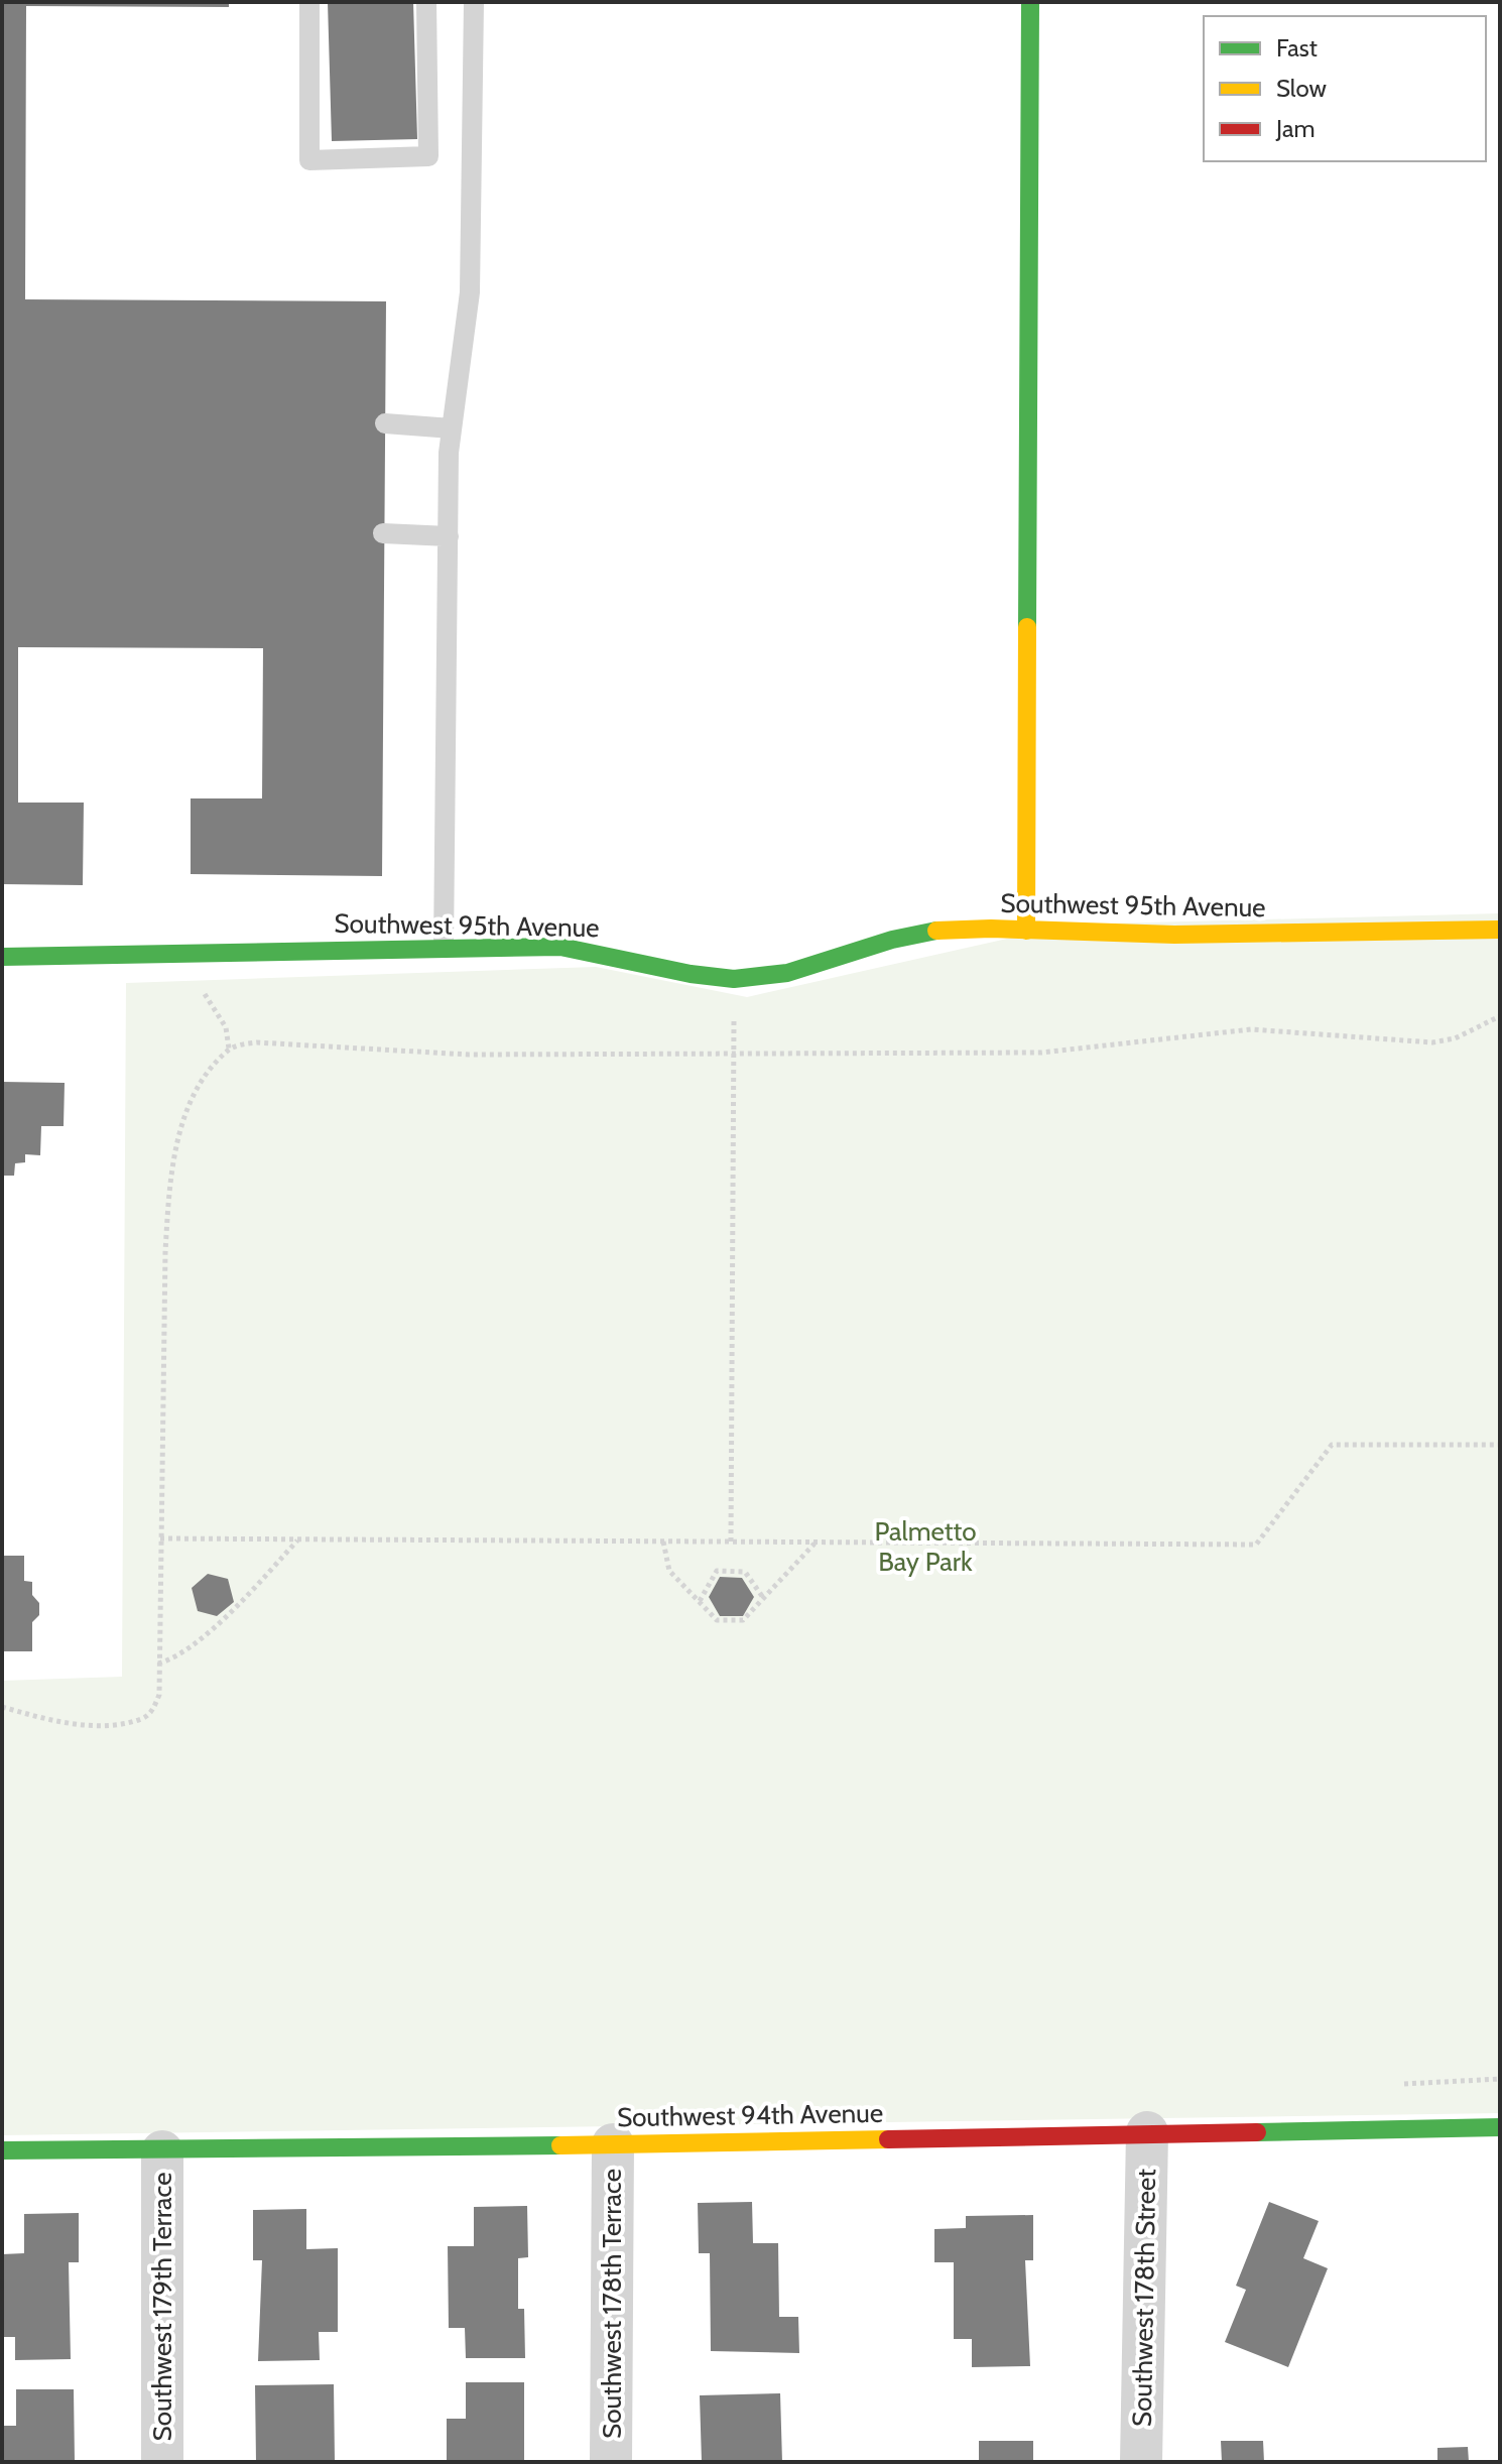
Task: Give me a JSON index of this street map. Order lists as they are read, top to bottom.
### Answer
{
  "streets": {
    "street": [
      "Southwest 95th Avenue",
      "Southwest 94th Avenue",
      "Southwest 178th Street",
      "Southwest 178th Terrace",
      "Southwest 179th Terrace"
    ]
  },
  "crossings": [
    ["Southwest 94th Avenue", "Southwest 178th Street"],
    ["Southwest 94th Avenue", "Southwest 178th Terrace"],
    ["Southwest 94th Avenue", "Southwest 179th Terrace"]
  ],
  "parks": ["Palmetto Bay Park"],
  "legend": ["Fast", "Slow", "Jam"]
}
